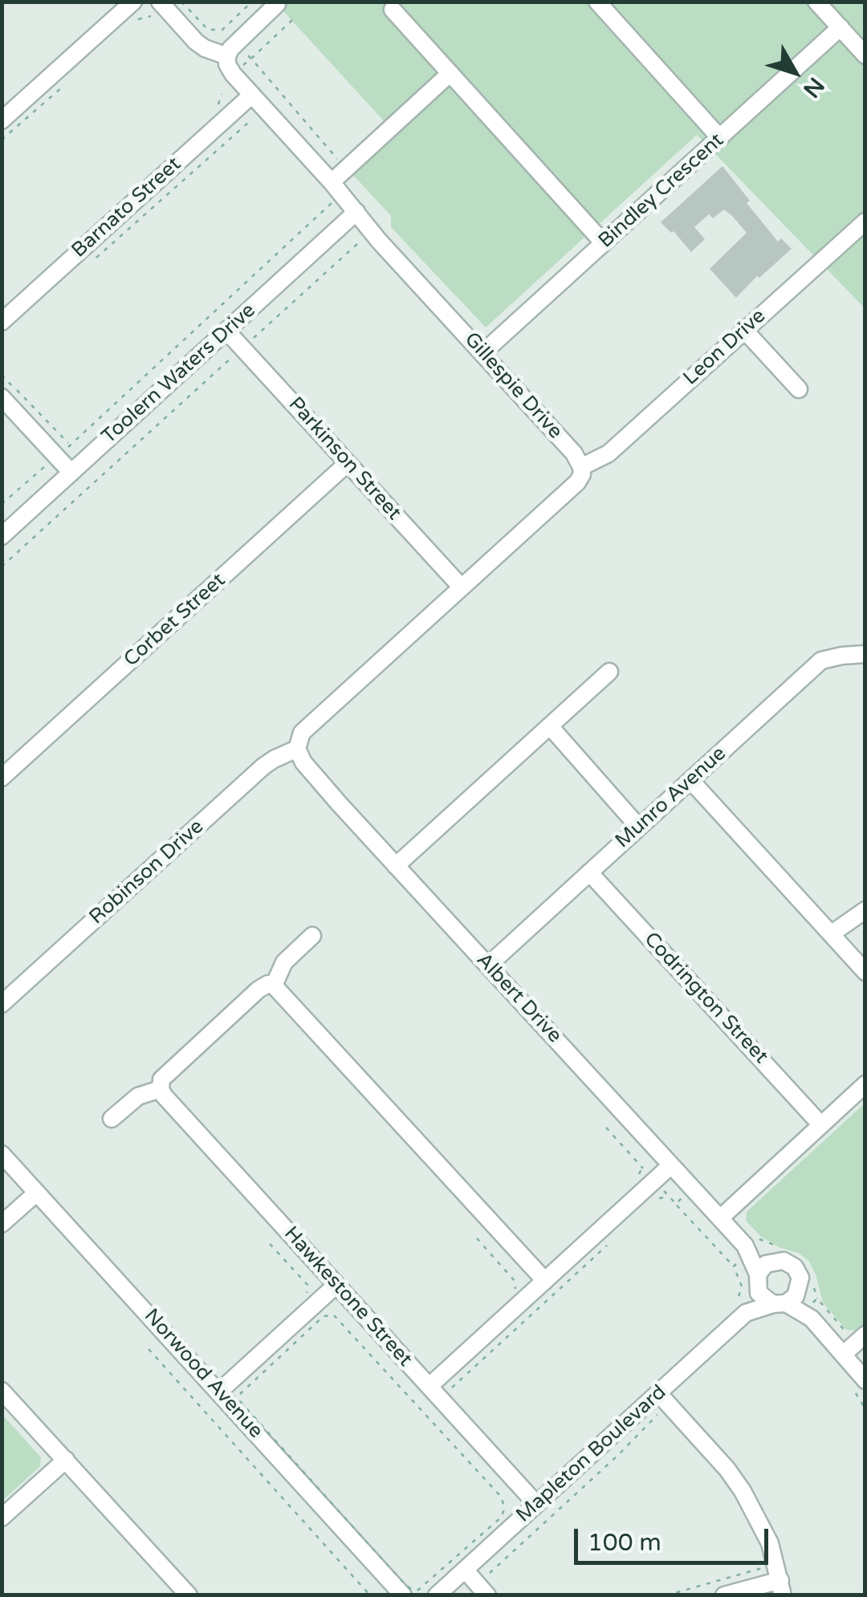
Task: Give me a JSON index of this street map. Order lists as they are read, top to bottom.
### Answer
{
  "streets": {
    "street": [
      "Bindley Crescent",
      "Barnato Street",
      "Leon Drive",
      "Toolern Waters Drive",
      "Gillespie Drive",
      "Parkinson Street",
      "Corbet Street",
      "Munro Avenue",
      "Robinson Drive",
      "Albert Drive",
      "Codrington Street",
      "Hawkestone Street",
      "Norwood Avenue",
      "Mapleton Boulevard"
    ]
  },
  "crossings": [
    ["Bindley Crescent", "Gillespie Drive"],
    ["Barnato Street", "Gillespie Drive"],
    ["Leon Drive", "Gillespie Drive"],
    ["Toolern Waters Drive", "Gillespie Drive"],
    ["Toolern Waters Drive", "Parkinson Street"],
    ["Parkinson Street", "Corbet Street"],
    ["Munro Avenue", "Albert Drive"],
    ["Munro Avenue", "Codrington Street"],
    ["Robinson Drive", "Albert Drive"],
    ["Albert Drive", "Mapleton Boulevard"],
    ["Hawkestone Street", "Mapleton Boulevard"]
  ],
  "scale_bar": "100 m",
  "north": "bottom right"
}
